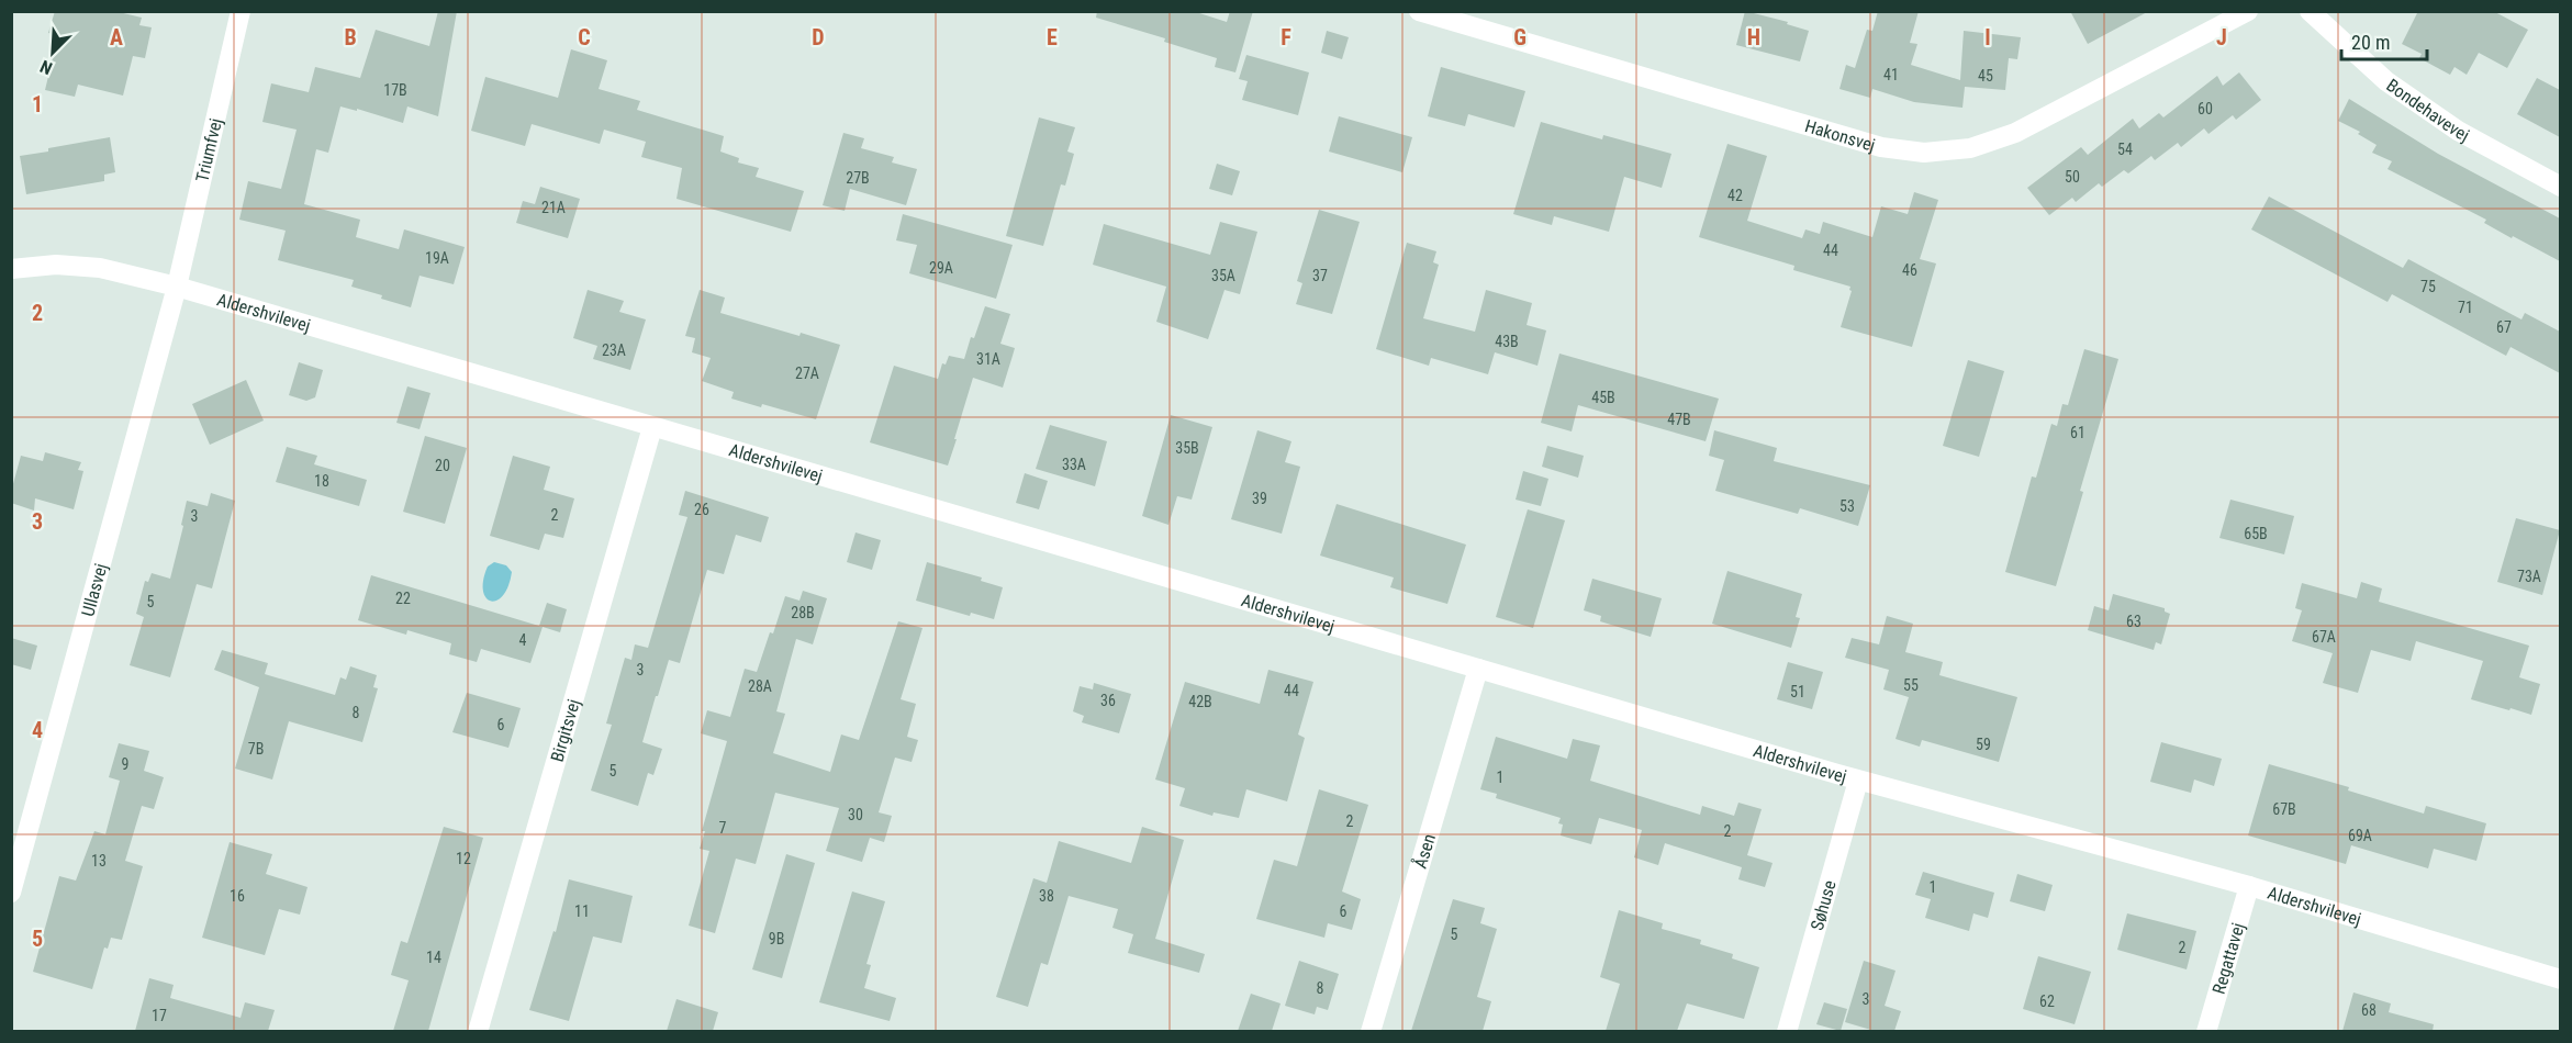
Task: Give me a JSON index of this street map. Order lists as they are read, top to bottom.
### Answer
{
  "streets": {
    "street": [
      "Bondehavevej",
      "Hakonsvej",
      "Triumfvej",
      "Aldershvilevej",
      "Ullasvej",
      "Birgitsvej",
      "Åsen",
      "Søhuse",
      "Regattavej"
    ]
  },
  "crossings": [
    ["Triumfvej", "Aldershvilevej"],
    ["Triumfvej", "Ullasvej"],
    ["Aldershvilevej", "Ullasvej"],
    ["Aldershvilevej", "Birgitsvej"],
    ["Aldershvilevej", "Åsen"],
    ["Aldershvilevej", "Søhuse"],
    ["Aldershvilevej", "Regattavej"]
  ],
  "house_numbers": [
    "41",
    "45",
    "17B",
    "60",
    "54",
    "50",
    "27B",
    "42",
    "21A",
    "44",
    "19A",
    "29A",
    "46",
    "35A",
    "37",
    "75",
    "71",
    "67",
    "43B",
    "23A",
    "31A",
    "27A",
    "45B",
    "47B",
    "61",
    "35B",
    "33A",
    "20",
    "18",
    "39",
    "53",
    "26",
    "2",
    "3",
    "65B",
    "73A",
    "22",
    "5",
    "28B",
    "63",
    "67A",
    "4",
    "3",
    "55",
    "28A",
    "44",
    "51",
    "36",
    "42B",
    "8",
    "6",
    "59",
    "7B",
    "9",
    "5",
    "1",
    "67B",
    "30",
    "2",
    "7",
    "2",
    "69A",
    "12",
    "13",
    "1",
    "16",
    "38",
    "11",
    "6",
    "5",
    "9B",
    "2",
    "14",
    "8",
    "3",
    "62",
    "68",
    "17"
  ],
  "scale_bar": "20 m",
  "north": "bottom left",
  "grid": {
    "columns": [
      "A",
      "B",
      "C",
      "D",
      "E",
      "F",
      "G",
      "H",
      "I",
      "J"
    ],
    "rows": [
      "1",
      "2",
      "3",
      "4",
      "5"
    ]
  }
}
